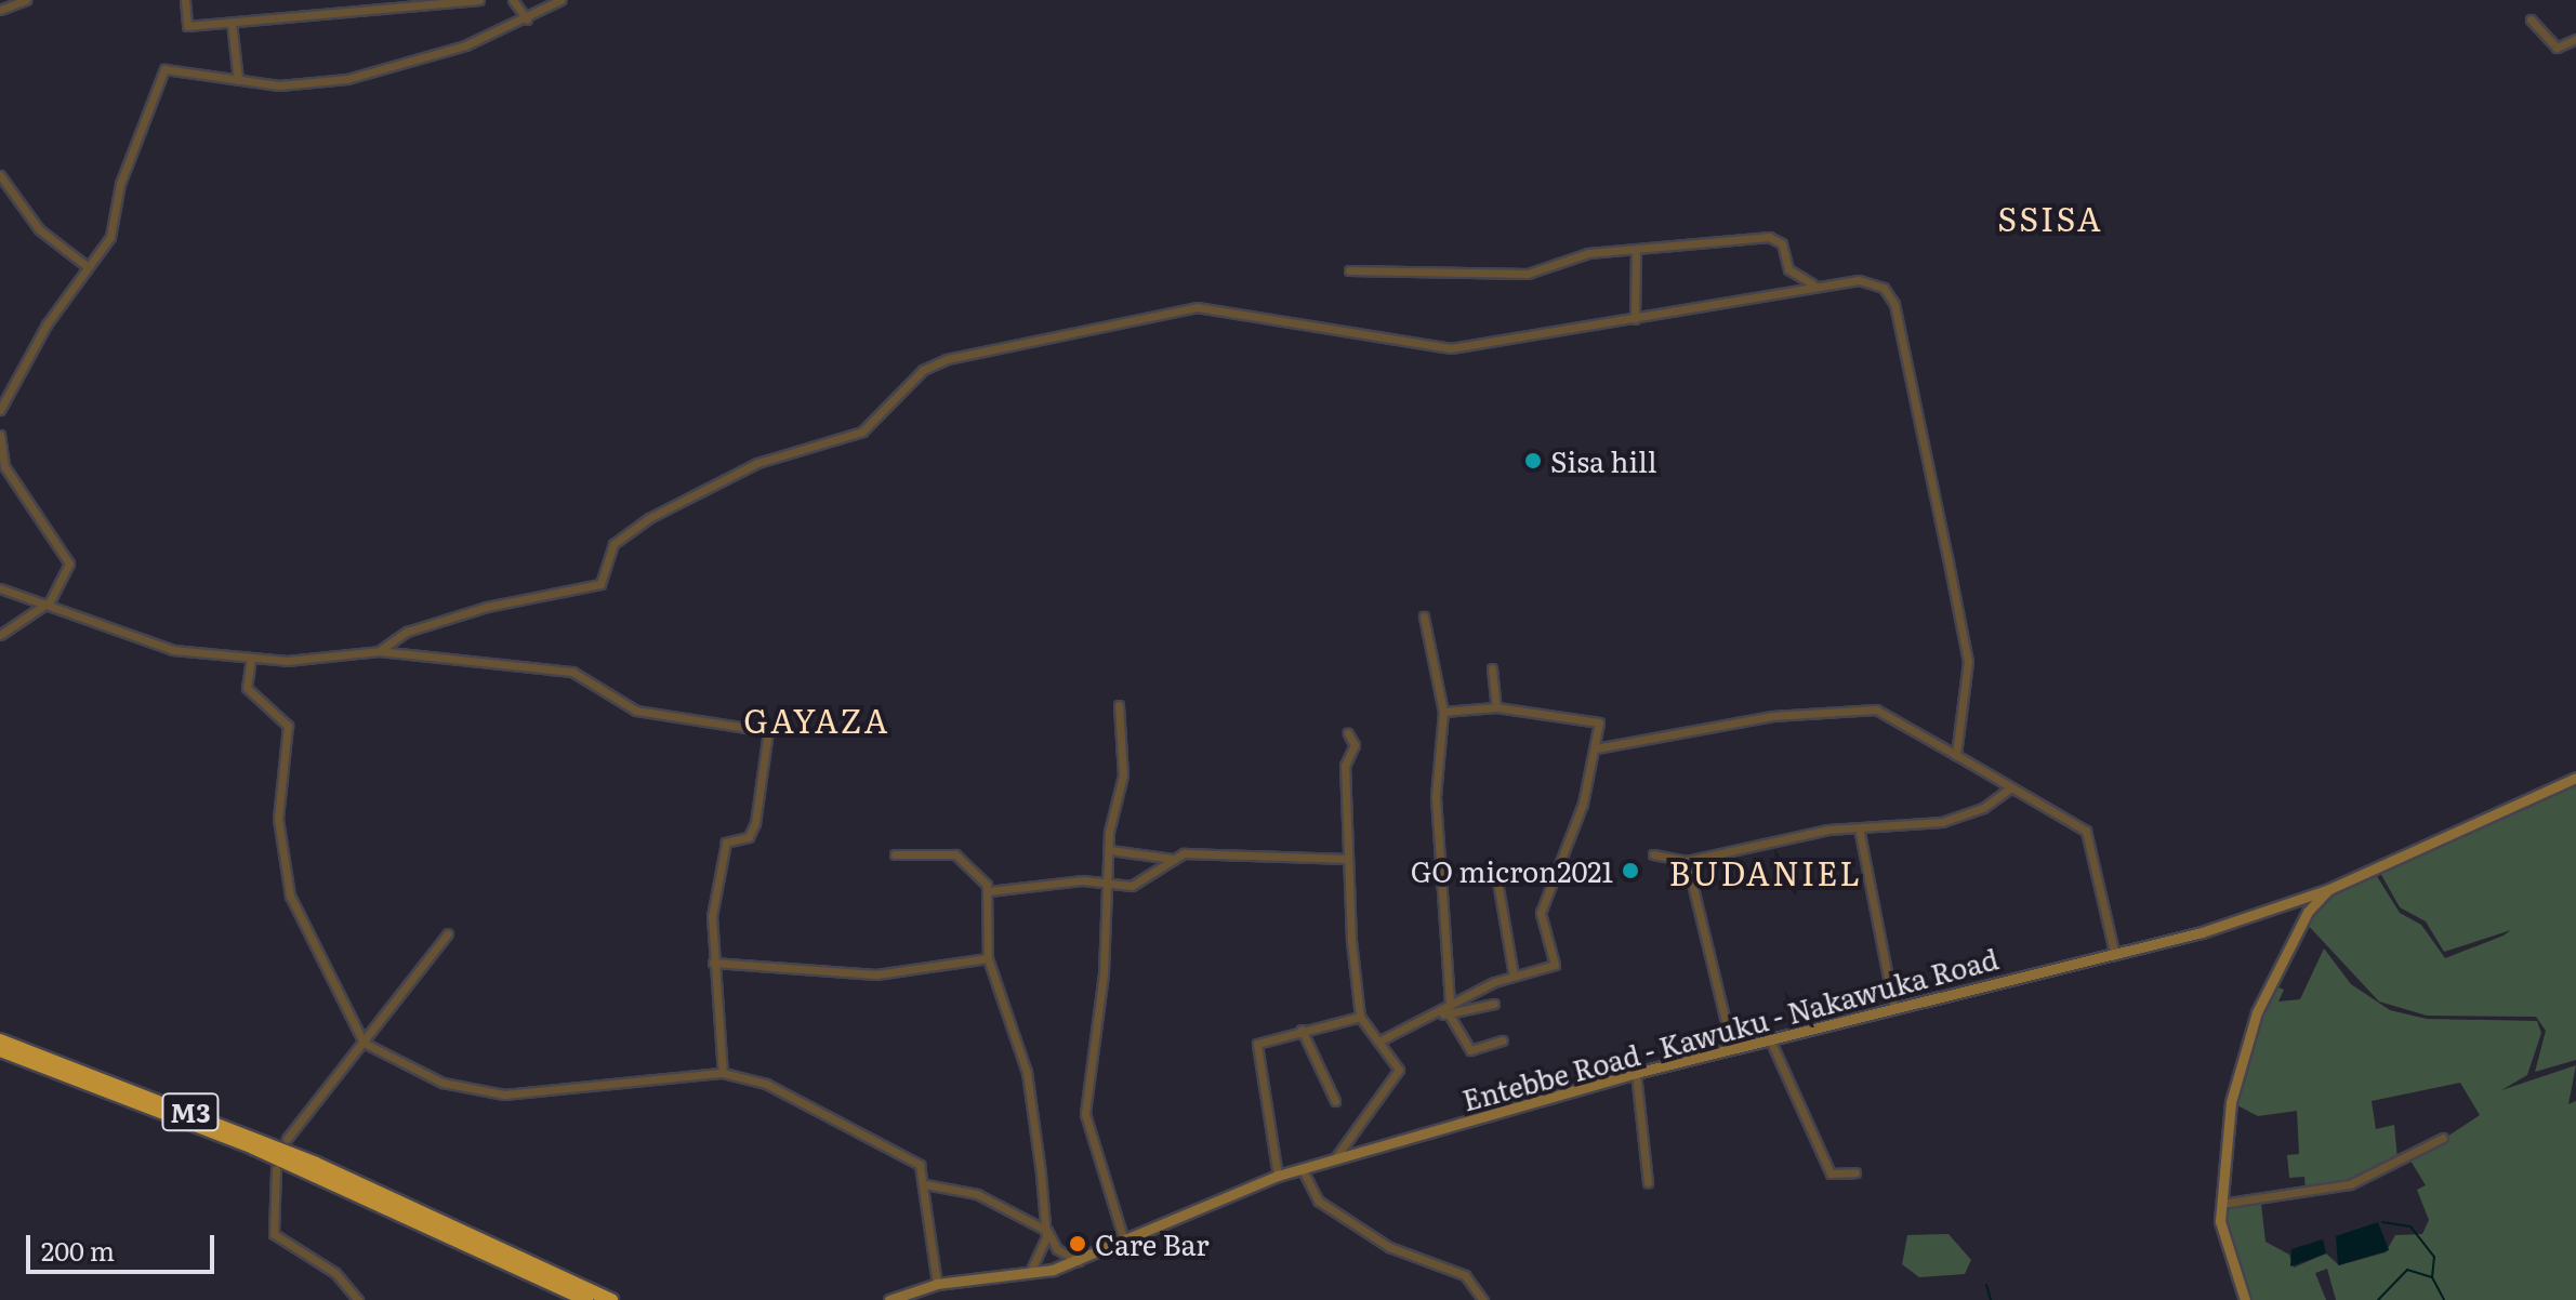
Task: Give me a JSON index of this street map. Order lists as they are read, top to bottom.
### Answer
{
  "streets": {
    "highway": ["M3"],
    "main road": ["Entebbe Road - Kawuku - Nakawuka Road"]
  },
  "districts": ["SSISA", "GAYAZA", "BUDANIEL"],
  "places": ["Sisa hill", "GO micron2021", "Care Bar"],
  "scale_bar": "200 m"
}
